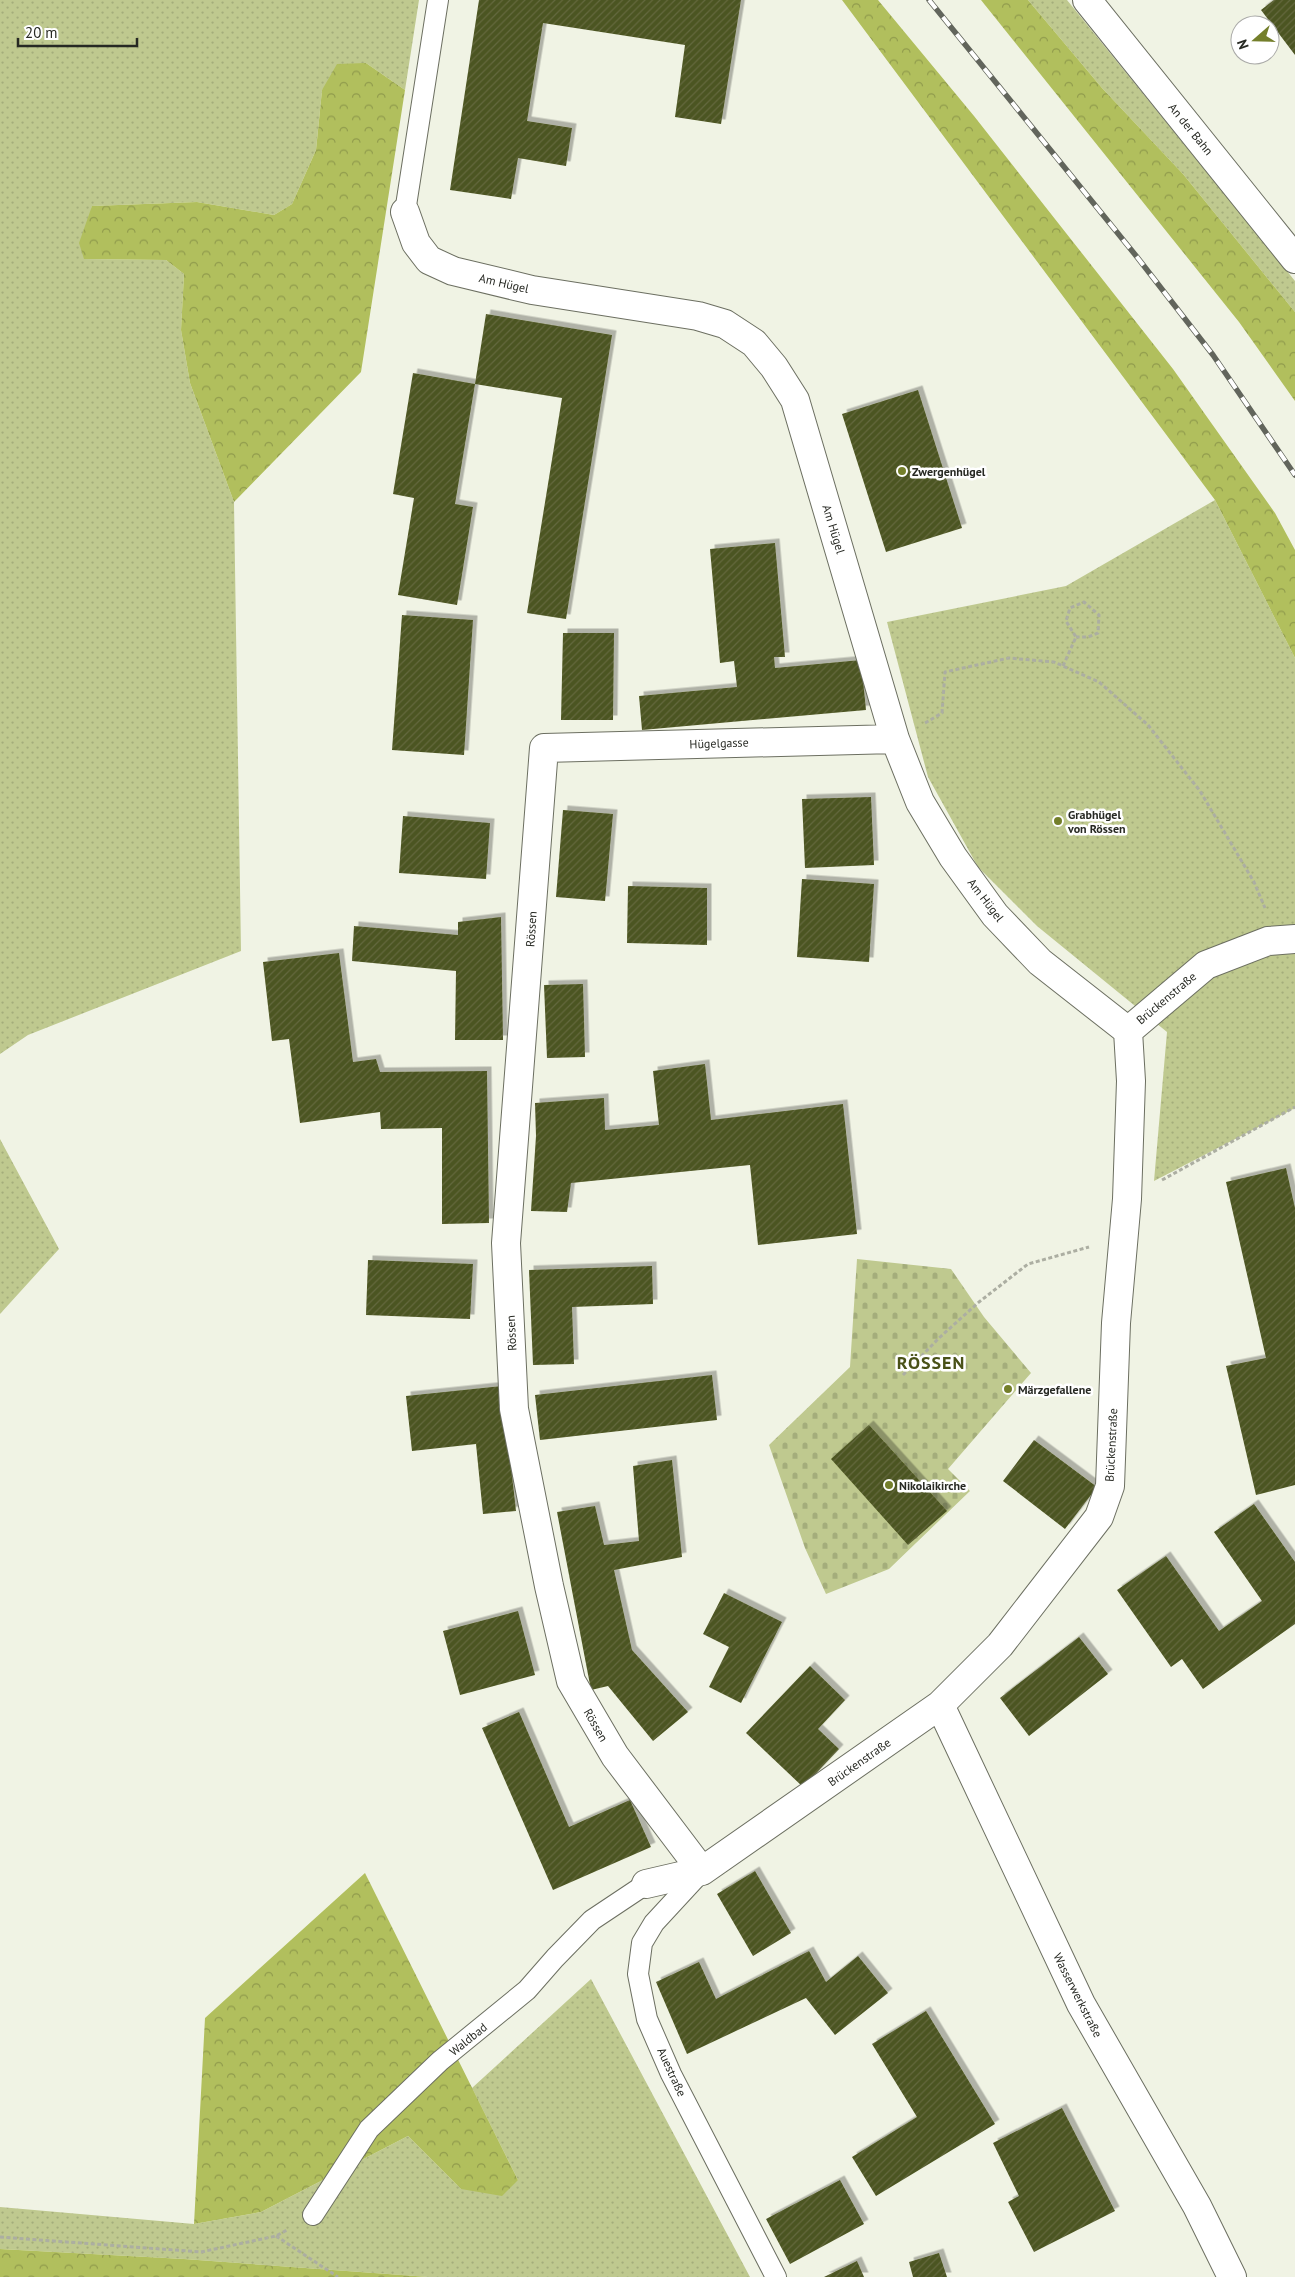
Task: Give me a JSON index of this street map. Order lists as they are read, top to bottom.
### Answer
{
  "streets": {
    "street": [
      "An der Bahn",
      "Am Hügel",
      "Hügelgasse",
      "Rössen",
      "Brückenstraße",
      "Wasserwerkstraße"
    ],
    "lane": ["Waldbad", "Auestraße"]
  },
  "crossings": [
    ["Am Hügel", "Hügelgasse"],
    ["Am Hügel", "Brückenstraße"],
    ["Hügelgasse", "Rössen"],
    ["Rössen", "Brückenstraße"],
    ["Rössen", "Auestraße"],
    ["Brückenstraße", "Wasserwerkstraße"],
    ["Brückenstraße", "Auestraße"]
  ],
  "districts": ["RÖSSEN"],
  "places": [
    "Zwergenhügel",
    "Grabhügel von Rössen",
    "Märzgefallene",
    "Nikolaikirche"
  ],
  "scale_bar": "20 m",
  "north": "left"
}
